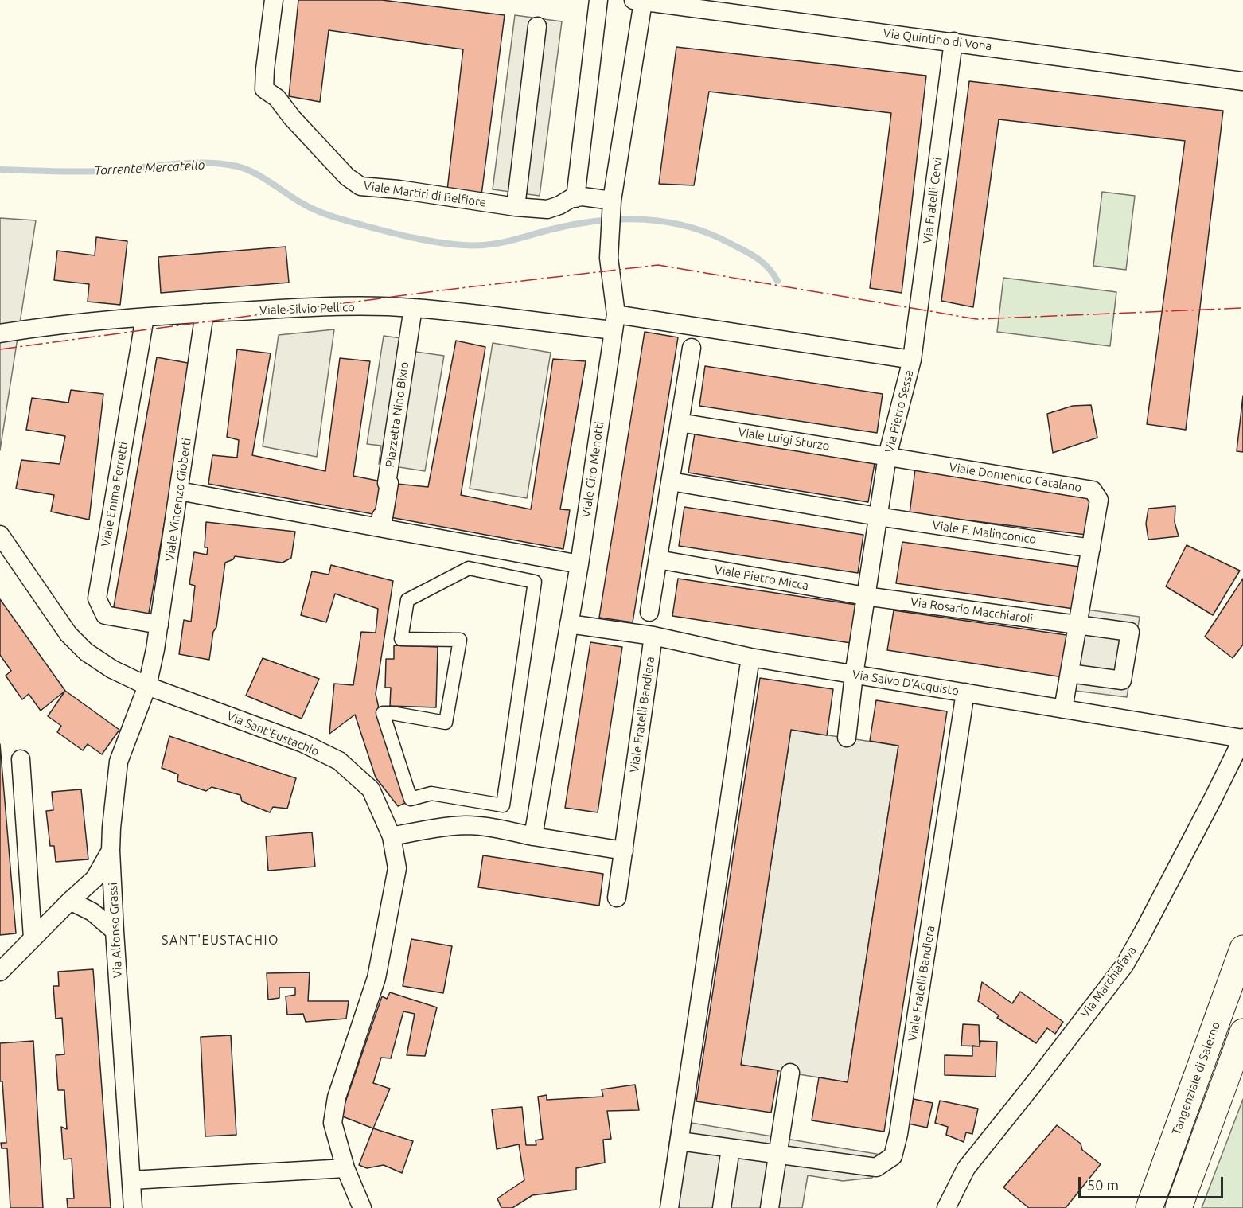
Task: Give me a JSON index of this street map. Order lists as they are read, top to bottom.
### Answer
{
  "streets": {
    "highway": ["Tangenziale di Salerno"],
    "street": [
      "Via Quintino di Vona",
      "Viale Martiri di Belfiore",
      "Via Fratelli Cervi",
      "Viale Silvio Pellico",
      "Via Pietro Sessa",
      "Piazzetta Nino Bixio",
      "Viale Luigi Sturzo",
      "Viale Ciro Menotti",
      "Viale Domenico Catalano",
      "Viale Emma Ferretti",
      "Viale Vincenzo Gioberti",
      "Viale F. Malinconico",
      "Viale Pietro Micca",
      "Via Rosario Macchiaroli",
      "Via Salvo D'Acquisto",
      "Viale Fratelli Bandiera",
      "Via Sant'Eustachio",
      "Via Alfonso Grassi",
      "Via Marchiafava"
    ]
  },
  "crossings": [
    ["Via Quintino di Vona", "Via Fratelli Cervi"],
    ["Via Quintino di Vona", "Viale Ciro Menotti"],
    ["Viale Martiri di Belfiore", "Viale Ciro Menotti"],
    ["Via Fratelli Cervi", "Via Pietro Sessa"],
    ["Viale Silvio Pellico", "Via Pietro Sessa"],
    ["Viale Silvio Pellico", "Piazzetta Nino Bixio"],
    ["Viale Silvio Pellico", "Viale Ciro Menotti"],
    ["Viale Silvio Pellico", "Viale Emma Ferretti"],
    ["Viale Silvio Pellico", "Viale Vincenzo Gioberti"],
    ["Via Pietro Sessa", "Viale Luigi Sturzo"],
    ["Via Pietro Sessa", "Viale Ciro Menotti"],
    ["Via Pietro Sessa", "Viale Domenico Catalano"],
    ["Via Pietro Sessa", "Viale F. Malinconico"],
    ["Via Pietro Sessa", "Viale Pietro Micca"],
    ["Via Pietro Sessa", "Via Rosario Macchiaroli"],
    ["Via Pietro Sessa", "Via Salvo D'Acquisto"],
    ["Viale Luigi Sturzo", "Viale Domenico Catalano"],
    ["Viale Ciro Menotti", "Via Salvo D'Acquisto"],
    ["Viale Domenico Catalano", "Viale F. Malinconico"],
    ["Viale Domenico Catalano", "Via Rosario Macchiaroli"],
    ["Viale Domenico Catalano", "Via Salvo D'Acquisto"],
    ["Viale Emma Ferretti", "Viale Vincenzo Gioberti"],
    ["Viale Vincenzo Gioberti", "Via Sant'Eustachio"],
    ["Viale Vincenzo Gioberti", "Via Alfonso Grassi"],
    ["Viale Pietro Micca", "Via Rosario Macchiaroli"],
    ["Via Salvo D'Acquisto", "Viale Fratelli Bandiera"],
    ["Via Salvo D'Acquisto", "Via Marchiafava"],
    ["Via Sant'Eustachio", "Via Alfonso Grassi"]
  ],
  "districts": ["SANT'EUSTACHIO"],
  "water": ["Torrente Mercatello"],
  "scale_bar": "50 m"
}
